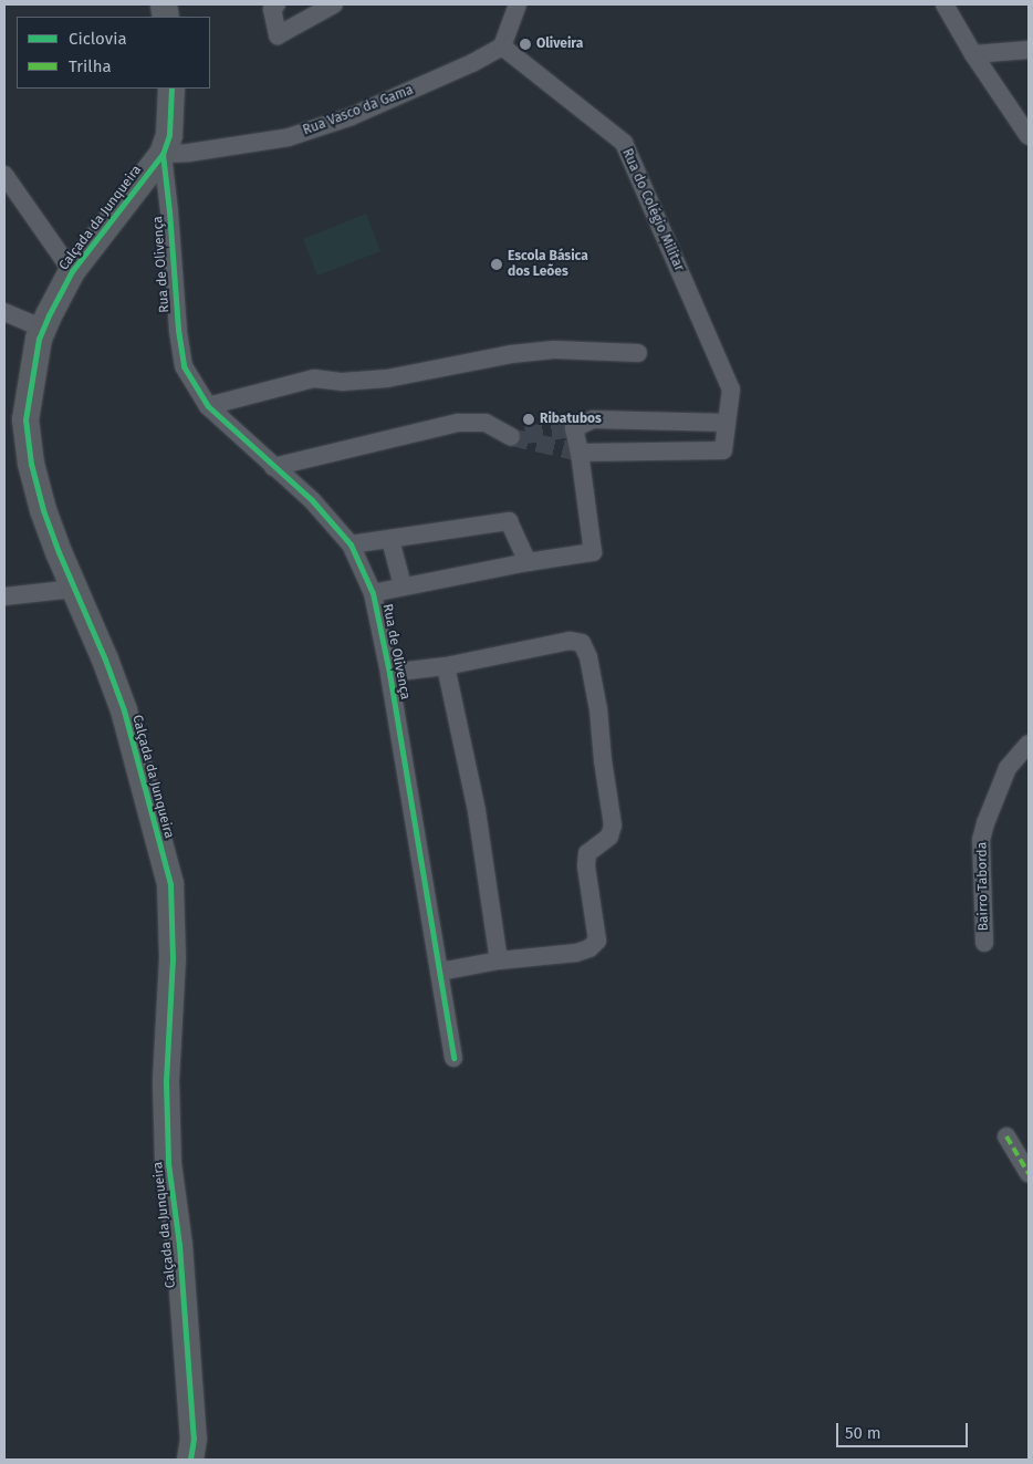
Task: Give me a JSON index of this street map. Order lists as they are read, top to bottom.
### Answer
{
  "streets": {
    "street": [
      "Rua Vasco da Gama",
      "Rua do Colégio Militar",
      "Calçada da Junqueira",
      "Rua de Olivença",
      "Bairro Taborda"
    ]
  },
  "crossings": [
    ["Rua Vasco da Gama", "Rua do Colégio Militar"],
    ["Rua Vasco da Gama", "Calçada da Junqueira"],
    ["Rua Vasco da Gama", "Rua de Olivença"],
    ["Calçada da Junqueira", "Rua de Olivença"]
  ],
  "places": ["Oliveira", "Escola Básica dos Leões", "Ribatubos"],
  "legend": ["Ciclovia", "Trilha"],
  "scale_bar": "50 m"
}
